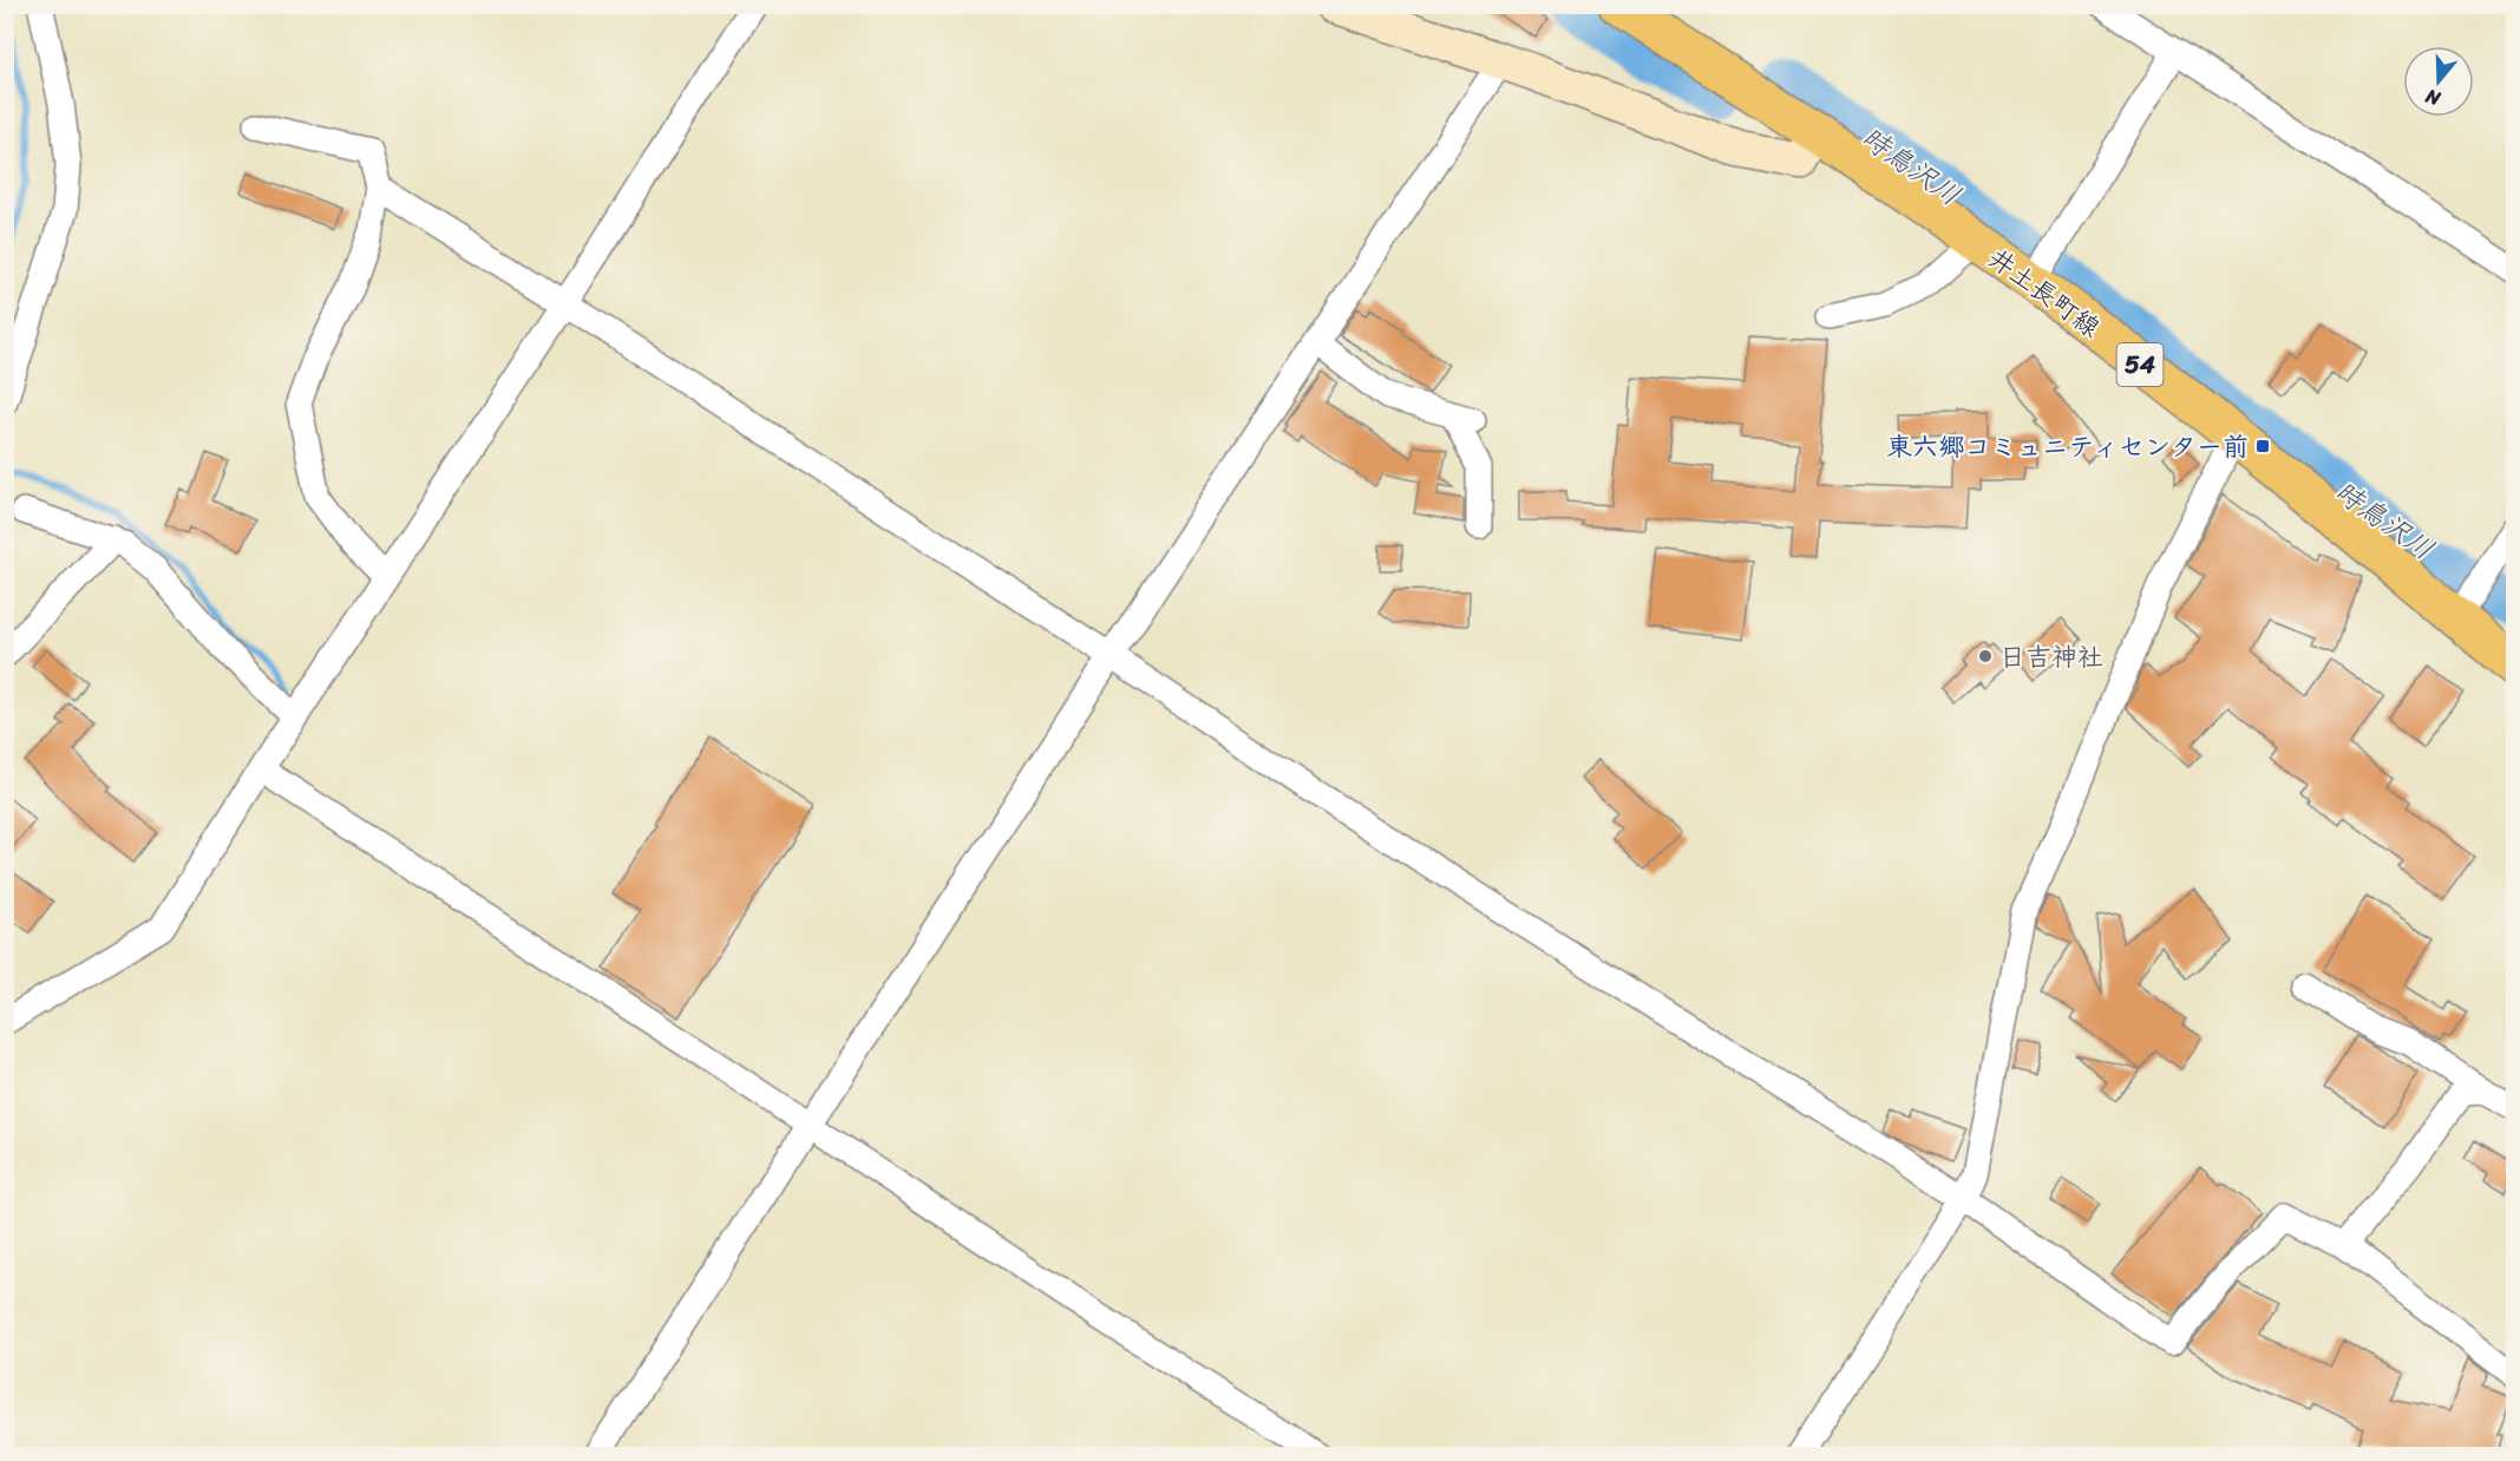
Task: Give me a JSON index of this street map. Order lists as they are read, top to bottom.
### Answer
{
  "streets": {
    "main road": ["井土長町線", "54"]
  },
  "water": ["時鳥沢川"],
  "places": {
    "transit": ["東六郷コミュニティセンター前"],
    "other": ["日吉神社"]
  },
  "north": "bottom"
}
